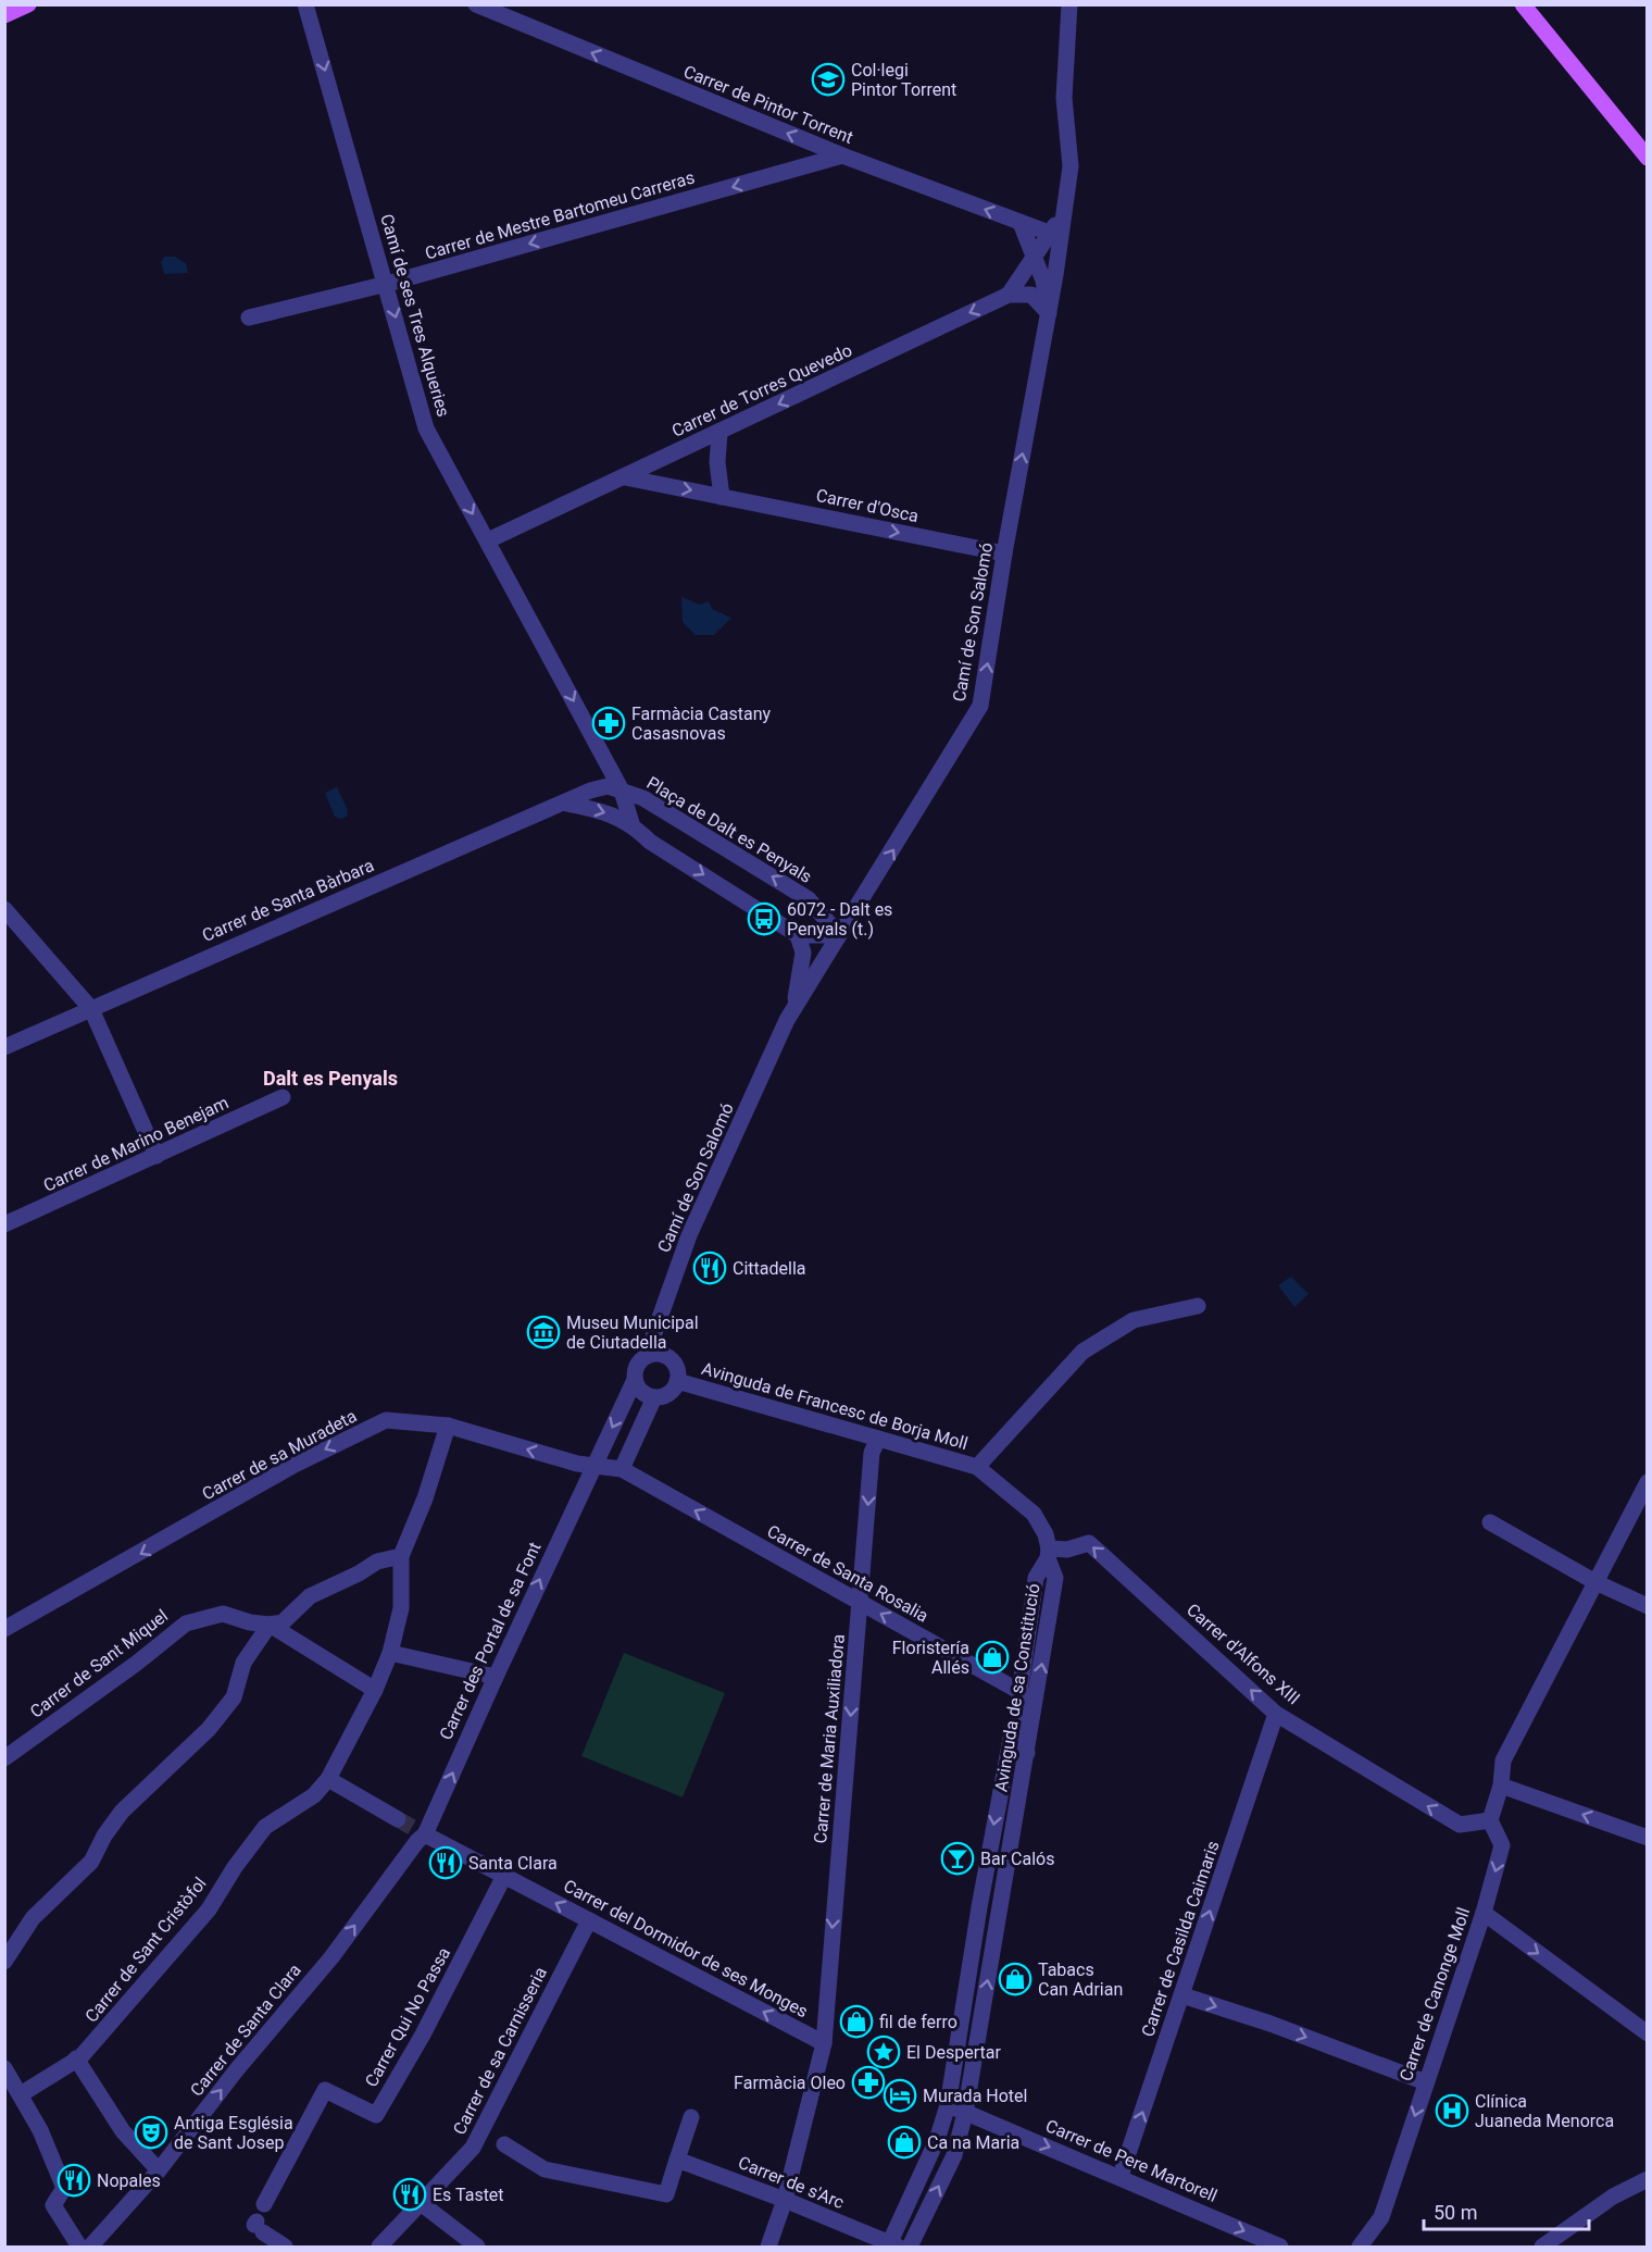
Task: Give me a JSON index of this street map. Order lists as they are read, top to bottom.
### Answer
{
  "streets": {
    "street": [
      "Carrer de Pintor Torrent",
      "Carrer de Mestre Bartomeu Carreras",
      "Camí de ses Tres Alqueries",
      "Carrer de Torres Quevedo",
      "Carrer d'Osca",
      "Camí de Son Salomó",
      "Plaça de Dalt es Penyals",
      "Carrer de Santa Bàrbara",
      "Carrer de Marino Benejam",
      "Avinguda de Francesc de Borja Moll",
      "Carrer de sa Muradeta",
      "Carrer de Santa Rosalia",
      "Carrer des Portal de sa Font",
      "Carrer d'Alfons XIII",
      "Carrer de Sant Miquel",
      "Avinguda de sa Constitució",
      "Carrer de Maria Auxiliadora",
      "Carrer de Casilda Caimaris",
      "Carrer del Dormidor de ses Monges",
      "Carrer de Sant Cristòfol",
      "Carrer de Canonge Moll",
      "Carrer Qui No Passa",
      "Carrer de Santa Clara",
      "Carrer de sa Carnisseria",
      "Carrer de Pere Martorell",
      "Carrer de s'Arc"
    ]
  },
  "crossings": [
    ["Carrer de Pintor Torrent", "Carrer de Mestre Bartomeu Carreras"],
    ["Carrer de Pintor Torrent", "Camí de Son Salomó"],
    ["Carrer de Mestre Bartomeu Carreras", "Camí de ses Tres Alqueries"],
    ["Camí de ses Tres Alqueries", "Carrer de Torres Quevedo"],
    ["Camí de ses Tres Alqueries", "Plaça de Dalt es Penyals"],
    ["Carrer de Torres Quevedo", "Carrer d'Osca"],
    ["Carrer d'Osca", "Camí de Son Salomó"],
    ["Camí de Son Salomó", "Plaça de Dalt es Penyals"],
    ["Camí de Son Salomó", "Avinguda de Francesc de Borja Moll"],
    ["Camí de Son Salomó", "Carrer des Portal de sa Font"],
    ["Plaça de Dalt es Penyals", "Carrer de Santa Bàrbara"],
    ["Avinguda de Francesc de Borja Moll", "Carrer des Portal de sa Font"],
    ["Avinguda de Francesc de Borja Moll", "Carrer d'Alfons XIII"],
    ["Avinguda de Francesc de Borja Moll", "Avinguda de sa Constitució"],
    ["Avinguda de Francesc de Borja Moll", "Carrer de Maria Auxiliadora"],
    ["Carrer de sa Muradeta", "Carrer de Santa Rosalia"],
    ["Carrer de sa Muradeta", "Carrer des Portal de sa Font"],
    ["Carrer de Santa Rosalia", "Carrer des Portal de sa Font"],
    ["Carrer de Santa Rosalia", "Avinguda de sa Constitució"],
    ["Carrer de Santa Rosalia", "Carrer de Maria Auxiliadora"],
    ["Carrer des Portal de sa Font", "Carrer del Dormidor de ses Monges"],
    ["Carrer des Portal de sa Font", "Carrer de Santa Clara"],
    ["Carrer d'Alfons XIII", "Avinguda de sa Constitució"],
    ["Carrer d'Alfons XIII", "Carrer de Casilda Caimaris"],
    ["Carrer d'Alfons XIII", "Carrer de Canonge Moll"],
    ["Avinguda de sa Constitució", "Carrer de Pere Martorell"],
    ["Avinguda de sa Constitució", "Carrer de s'Arc"],
    ["Carrer de Maria Auxiliadora", "Carrer del Dormidor de ses Monges"],
    ["Carrer de Maria Auxiliadora", "Carrer de s'Arc"],
    ["Carrer de Casilda Caimaris", "Carrer de Pere Martorell"],
    ["Carrer del Dormidor de ses Monges", "Carrer Qui No Passa"],
    ["Carrer del Dormidor de ses Monges", "Carrer de Santa Clara"],
    ["Carrer del Dormidor de ses Monges", "Carrer de sa Carnisseria"]
  ],
  "one_way": [
    "Carrer de Pintor Torrent",
    "Carrer de Mestre Bartomeu Carreras",
    "Camí de ses Tres Alqueries",
    "Carrer de Torres Quevedo",
    "Carrer d'Osca",
    "Camí de Son Salomó",
    "Carrer de sa Muradeta",
    "Carrer de Santa Rosalia",
    "Carrer d'Alfons XIII",
    "Carrer de Maria Auxiliadora",
    "Carrer de Casilda Caimaris",
    "Carrer del Dormidor de ses Monges",
    "Carrer de Canonge Moll",
    "Carrer de Santa Clara",
    "Carrer de Pere Martorell"
  ],
  "districts": ["Dalt es Penyals"],
  "places": {
    "school or university": ["Col·legi Pintor Torrent"],
    "pharmacy": ["Farmàcia Castany Casasnovas", "Farmàcia Oleo"],
    "bus stop": ["6072 - Dalt es Penyals (t.)"],
    "restaurant": [
      "Cittadella",
      "Santa Clara",
      "Nopales",
      "Es Tastet"
    ],
    "museum": ["Museu Municipal de Ciutadella"],
    "shop": [
      "Floristería Allés",
      "Tabacs Can Adrian",
      "fil de ferro",
      "Ca na Maria"
    ],
    "bar": ["Bar Calós"],
    "place": ["El Despertar"],
    "hotel": ["Murada Hotel"],
    "hospital": ["Clínica Juaneda Menorca"],
    "theatre": ["Antiga Església de Sant Josep"]
  },
  "scale_bar": "50 m"
}
